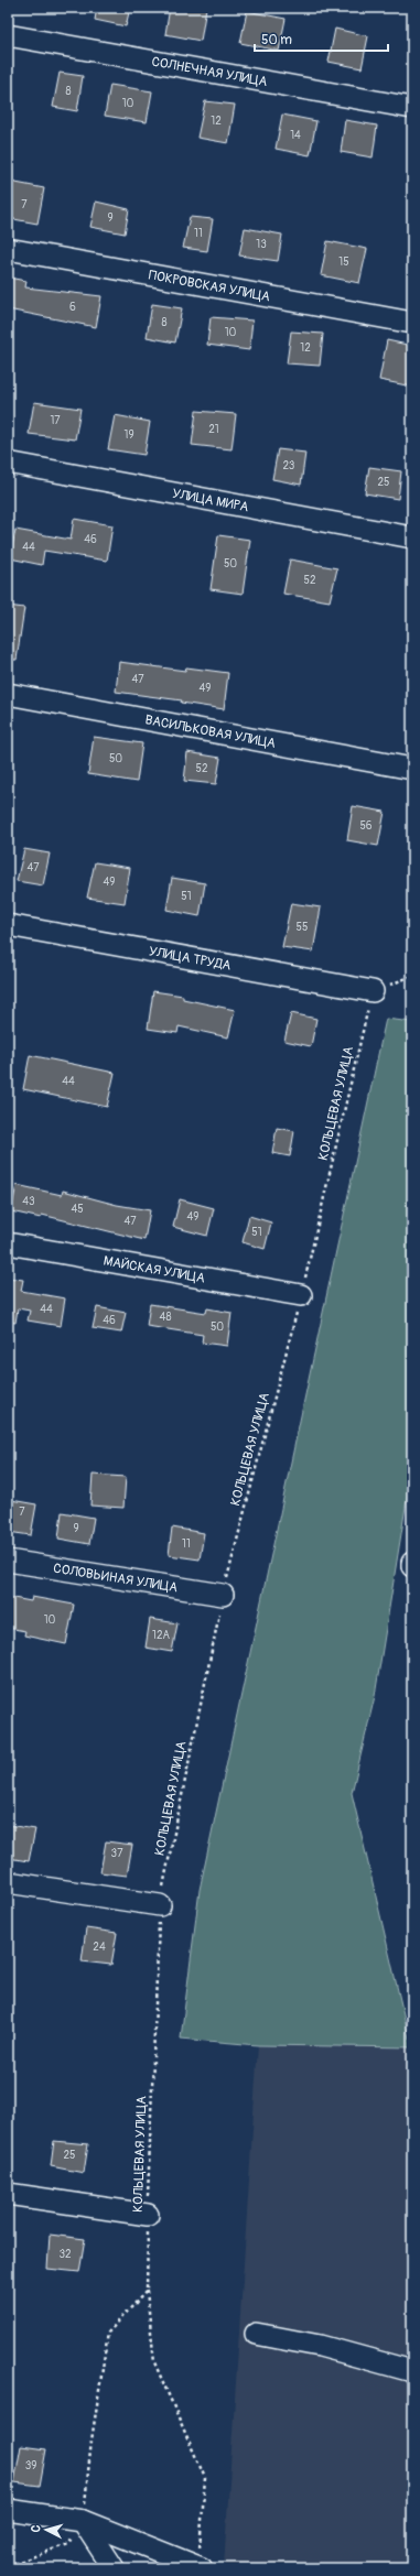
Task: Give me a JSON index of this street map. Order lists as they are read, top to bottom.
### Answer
{
  "streets": {
    "street": [
      "СОЛНЕЧНАЯ УЛИЦА",
      "ПОКРОВСКАЯ УЛИЦА",
      "УЛИЦА МИРА",
      "ВАСИЛЬКОВАЯ УЛИЦА",
      "УЛИЦА ТРУДА",
      "МАЙСКАЯ УЛИЦА",
      "СОЛОВЬИНАЯ УЛИЦА"
    ],
    "path": ["КОЛЬЦЕВАЯ УЛИЦА"]
  },
  "crossings": [
    ["УЛИЦА ТРУДА", "КОЛЬЦЕВАЯ УЛИЦА"],
    ["КОЛЬЦЕВАЯ УЛИЦА", "МАЙСКАЯ УЛИЦА"],
    ["КОЛЬЦЕВАЯ УЛИЦА", "СОЛОВЬИНАЯ УЛИЦА"]
  ],
  "house_numbers": [
    "8",
    "10",
    "12",
    "14",
    "7",
    "9",
    "11",
    "13",
    "15",
    "6",
    "8",
    "10",
    "12",
    "17",
    "21",
    "19",
    "23",
    "25",
    "46",
    "44",
    "50",
    "52",
    "47",
    "49",
    "50",
    "52",
    "56",
    "47",
    "49",
    "51",
    "55",
    "44",
    "43",
    "45",
    "49",
    "47",
    "51",
    "44",
    "48",
    "46",
    "50",
    "7",
    "9",
    "11",
    "10",
    "12А",
    "37",
    "24",
    "25",
    "32",
    "39"
  ],
  "scale_bar": "50 m",
  "north": "left"
}
